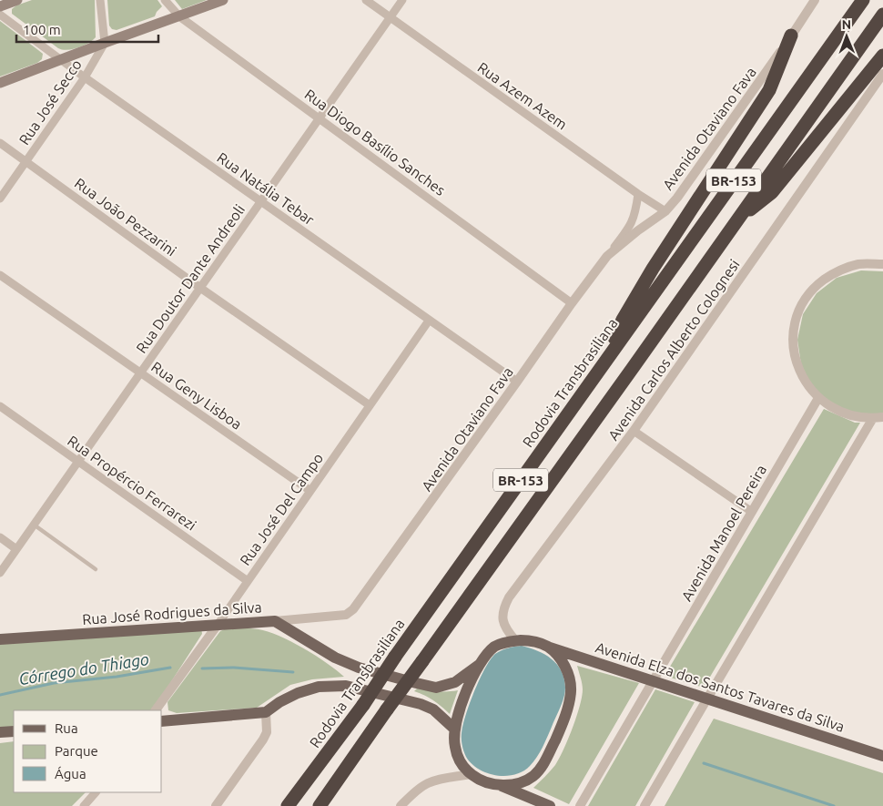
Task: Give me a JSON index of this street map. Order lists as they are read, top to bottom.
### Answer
{
  "streets": {
    "highway": ["BR-153", "Rodovia Transbrasiliana"],
    "main road": ["Rua José Rodrigues da Silva", "Avenida Elza dos Santos Tavares da Silva"],
    "street": [
      "Rua Azem Azem",
      "Rua José Secco",
      "Avenida Otaviano Fava",
      "Rua Diogo Basílio Sanches",
      "Rua Natália Tebar",
      "Rua João Pezzarini",
      "Rua Doutor Dante Andreoli",
      "Avenida Carlos Alberto Colognesi",
      "Rua Geny Lisboa",
      "Rua Propércio Ferrarezi",
      "Rua José Del Campo",
      "Avenida Manoel Pereira"
    ]
  },
  "crossings": [
    ["Rua Azem Azem", "Avenida Otaviano Fava"],
    ["Rua Azem Azem", "Rua Doutor Dante Andreoli"],
    ["Rua José Secco", "Rua Natália Tebar"],
    ["Rua José Secco", "Rua João Pezzarini"],
    ["Avenida Otaviano Fava", "Rua Diogo Basílio Sanches"],
    ["Avenida Otaviano Fava", "Rua Natália Tebar"],
    ["Avenida Otaviano Fava", "Rua José Rodrigues da Silva"],
    ["Rua Diogo Basílio Sanches", "Rua Doutor Dante Andreoli"],
    ["Rua Natália Tebar", "Rua Doutor Dante Andreoli"],
    ["Rua Natália Tebar", "Rua José Del Campo"],
    ["Rua João Pezzarini", "Rua Doutor Dante Andreoli"],
    ["Rua João Pezzarini", "Rua José Del Campo"],
    ["Rua Doutor Dante Andreoli", "Rua Geny Lisboa"],
    ["Rua Doutor Dante Andreoli", "Rua Propércio Ferrarezi"],
    ["Avenida Carlos Alberto Colognesi", "Avenida Elza dos Santos Tavares da Silva"],
    ["Rua Geny Lisboa", "Rua José Del Campo"],
    ["Rua Propércio Ferrarezi", "Rua José Del Campo"],
    ["Rua José Del Campo", "Rua José Rodrigues da Silva"],
    ["Avenida Manoel Pereira", "Avenida Elza dos Santos Tavares da Silva"]
  ],
  "water": ["Córrego do Thiago"],
  "legend": ["Rua", "Parque", "Água"],
  "scale_bar": "100 m",
  "north": "top"
}
